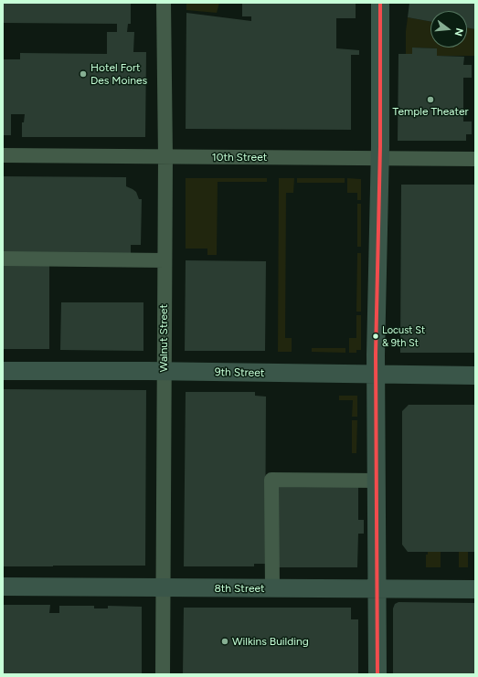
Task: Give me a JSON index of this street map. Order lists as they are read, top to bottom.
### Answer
{
  "streets": {
    "main road": ["9th Street", "8th Street"],
    "street": ["10th Street", "Walnut Street"]
  },
  "crossings": [
    ["10th Street", "Walnut Street"],
    ["Walnut Street", "9th Street"],
    ["Walnut Street", "8th Street"]
  ],
  "places": [
    "Hotel Fort Des Moines",
    "Temple Theater",
    "Locust St & 9th St",
    "Wilkins Building"
  ],
  "north": "right"
}
